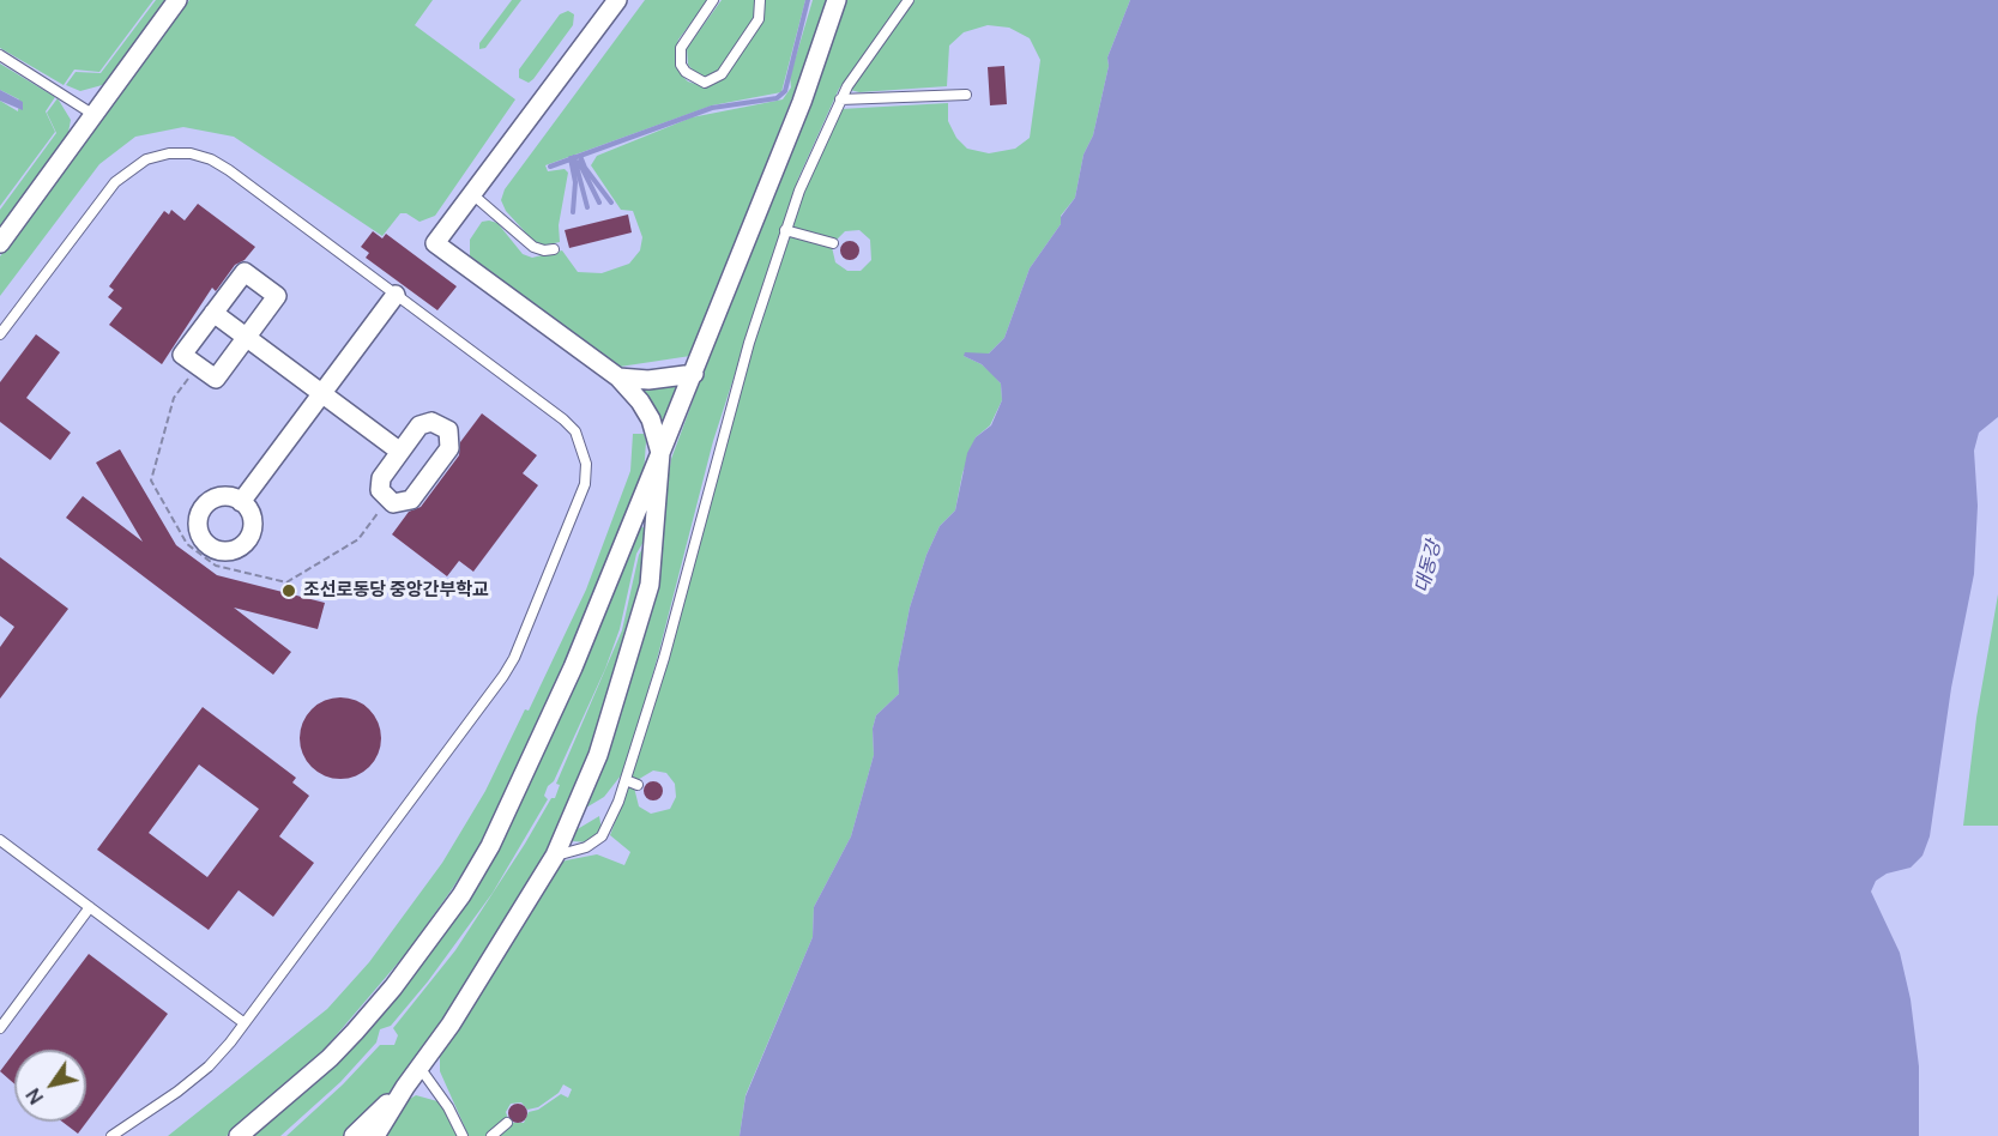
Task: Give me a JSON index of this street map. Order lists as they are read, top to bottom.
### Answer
{
  "water": ["대동강"],
  "places": ["조선로동당 중앙간부학교"],
  "north": "bottom left"
}
